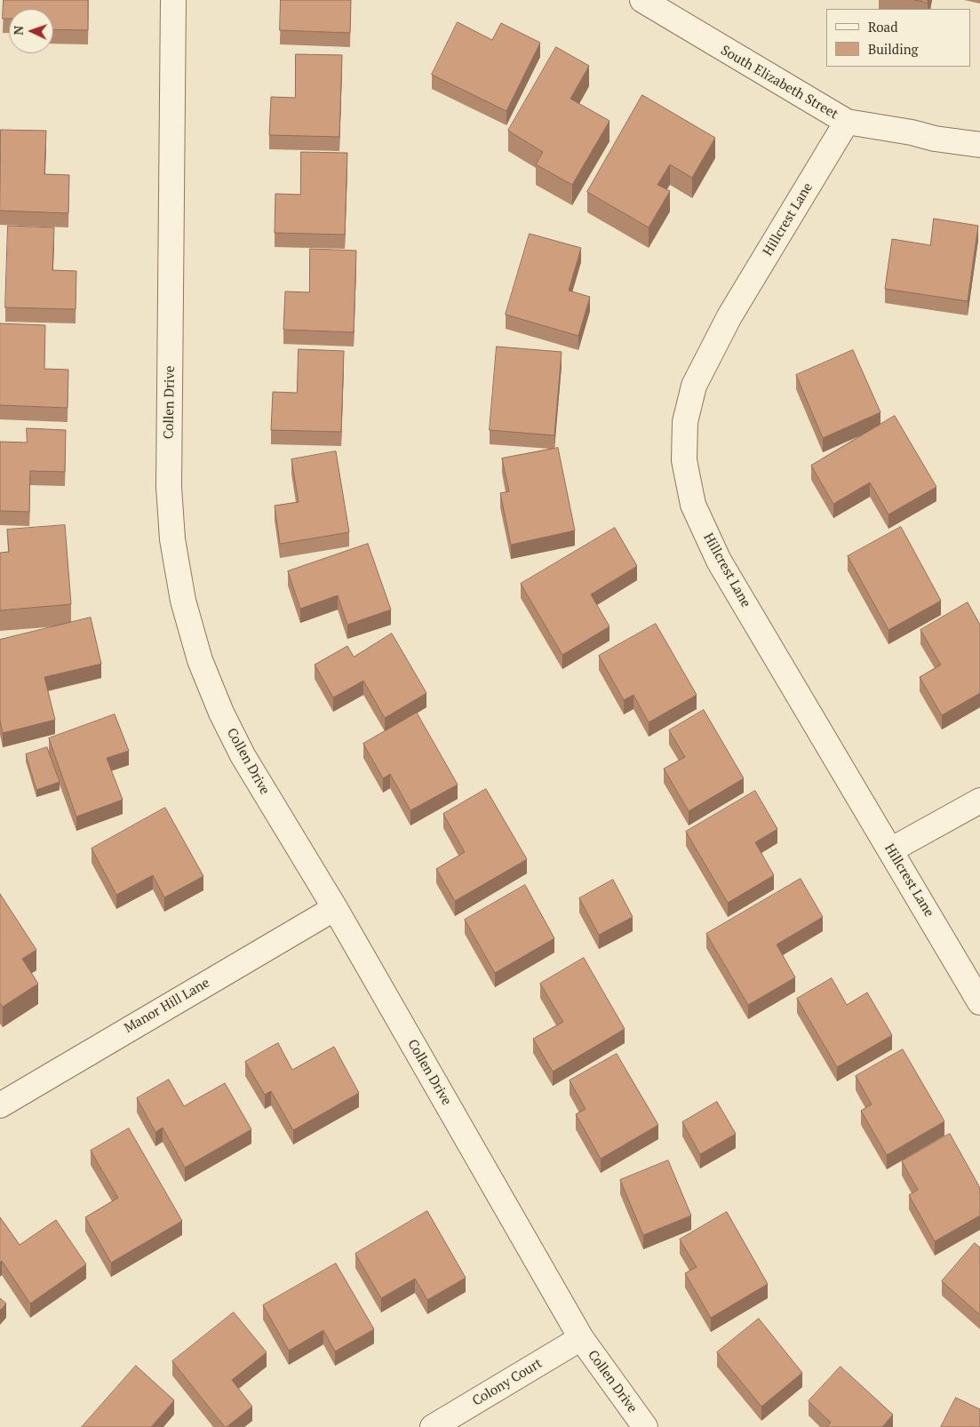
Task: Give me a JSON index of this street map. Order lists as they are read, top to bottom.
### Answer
{
  "streets": {
    "street": [
      "South Elizabeth Street",
      "Hillcrest Lane",
      "Collen Drive",
      "Manor Hill Lane",
      "Colony Court"
    ]
  },
  "crossings": [
    ["South Elizabeth Street", "Hillcrest Lane"],
    ["Collen Drive", "Manor Hill Lane"],
    ["Collen Drive", "Colony Court"]
  ],
  "legend": ["Road", "Building"],
  "north": "left"
}
